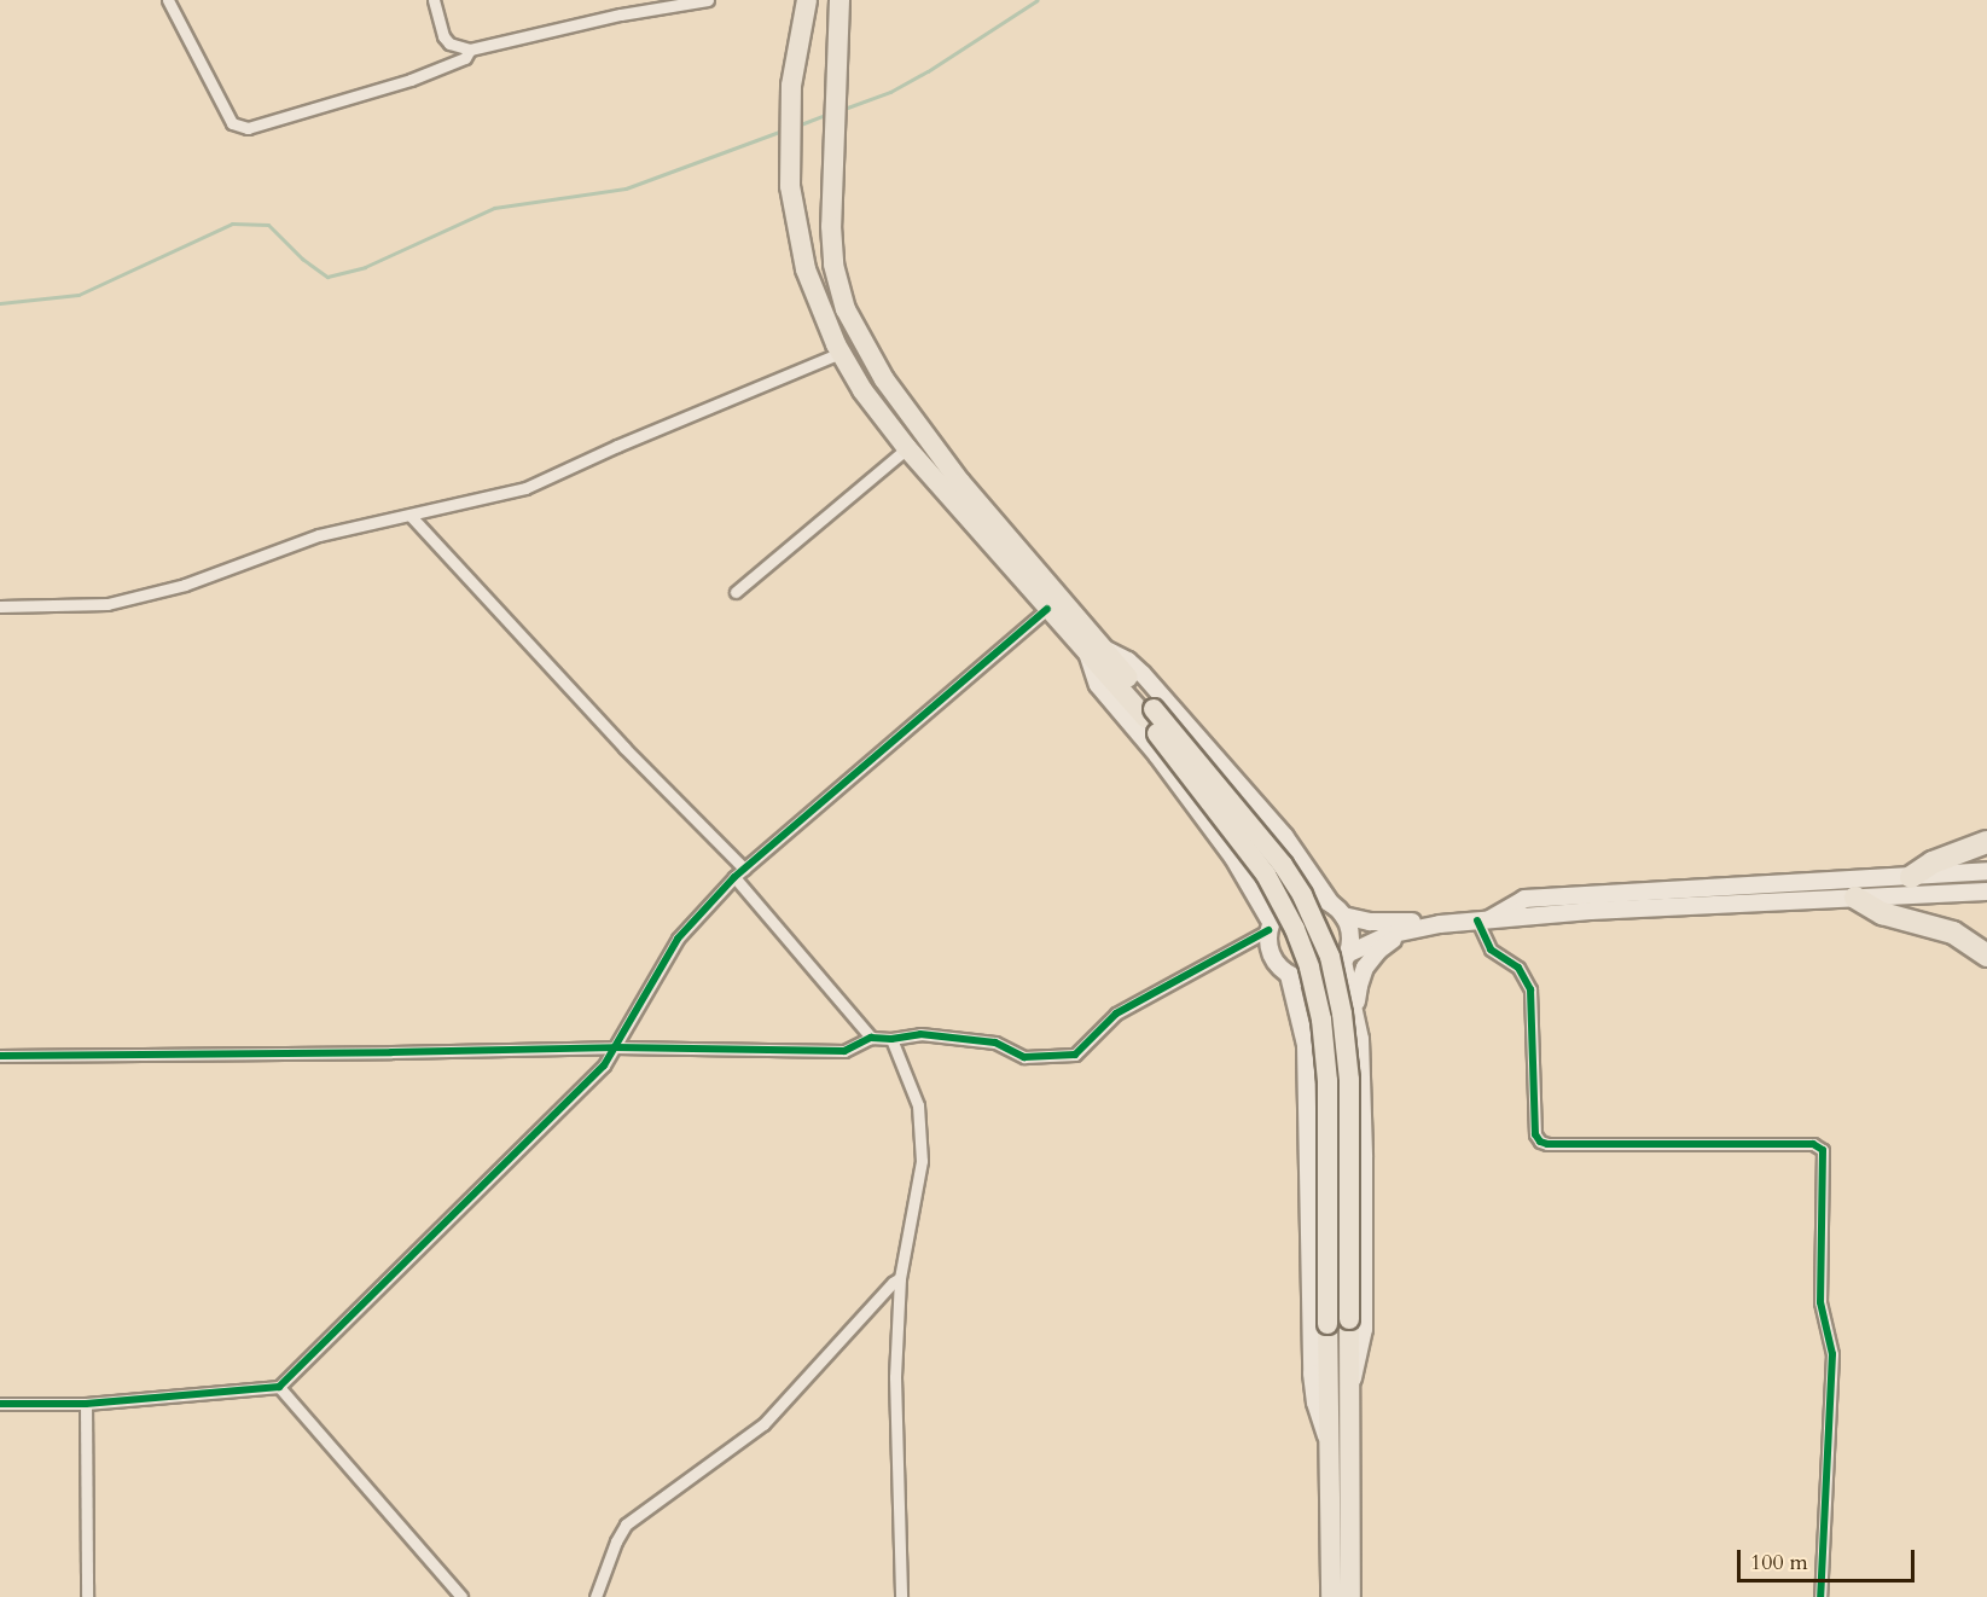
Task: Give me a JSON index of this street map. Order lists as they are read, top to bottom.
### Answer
{
  "scale_bar": "100 m"
}
